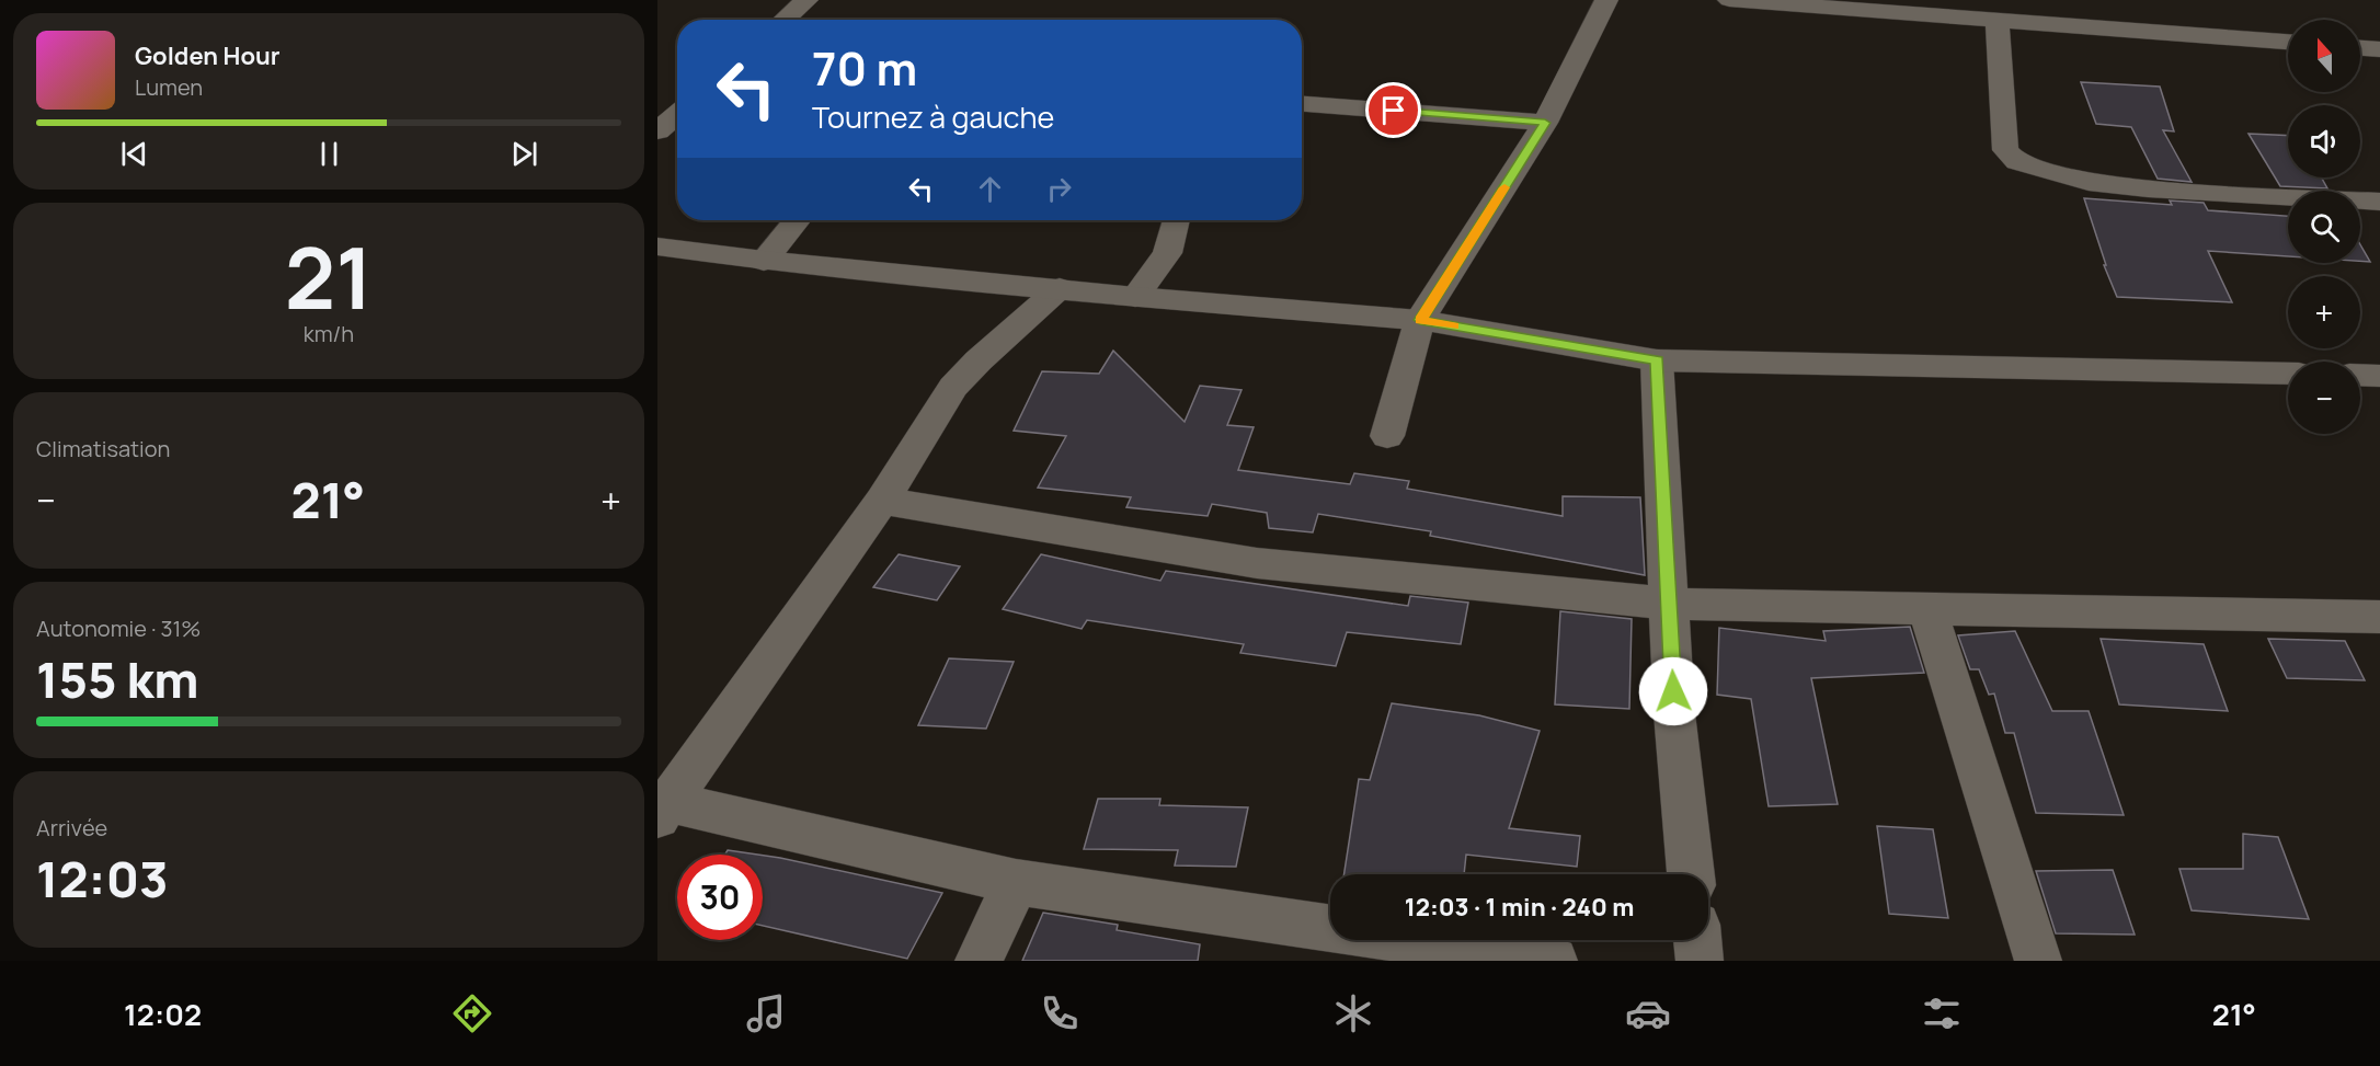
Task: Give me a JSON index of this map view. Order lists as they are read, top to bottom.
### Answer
{
  "north": "top",
  "page": {
    "map_buttons": ["+", "−"],
    "turn": ["70 m", "Tournez à gauche"],
    "song": ["Golden Hour", "Lumen"],
    "tile": [
      ["21", "km/h"],
      "Climatisation",
      ["Autonomie · 31%", "155 km"],
      ["Arrivée", "12:03"]
    ],
    "heat": ["−", "21°", "+"],
    "limit": "30",
    "trip": "12:03 · 1 min · 240 m",
    "tabs": ["12:02", "21°"]
  }
}
